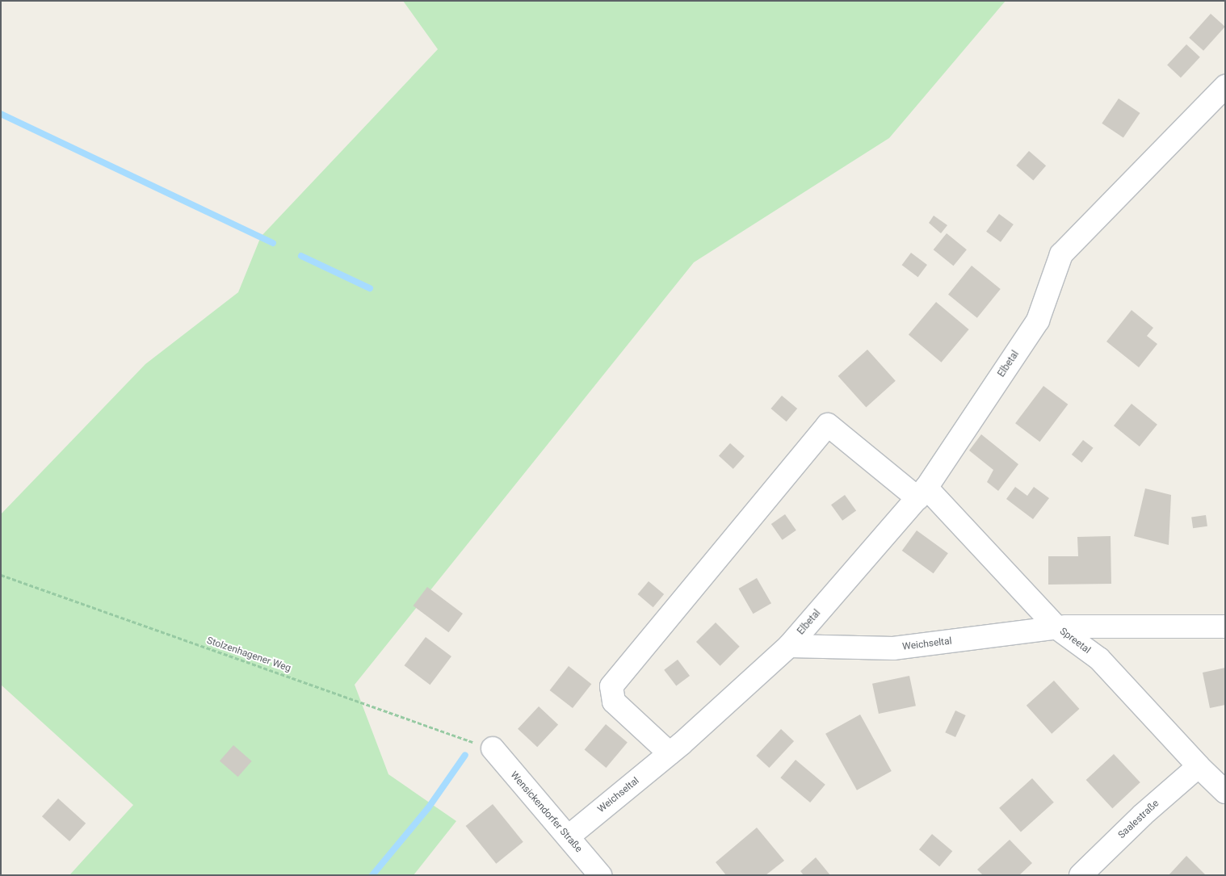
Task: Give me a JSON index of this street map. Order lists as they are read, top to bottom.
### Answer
{
  "streets": {
    "street": [
      "Elbetal",
      "Spreetal",
      "Weichseltal",
      "Wensickendorfer Straße",
      "Saalestraße"
    ],
    "path": ["Stolzenhagener Weg"]
  },
  "crossings": [
    ["Elbetal", "Spreetal"],
    ["Elbetal", "Weichseltal"],
    ["Spreetal", "Weichseltal"],
    ["Spreetal", "Saalestraße"],
    ["Weichseltal", "Wensickendorfer Straße"],
    ["Stolzenhagener Weg", "Wensickendorfer Straße"]
  ]
}
